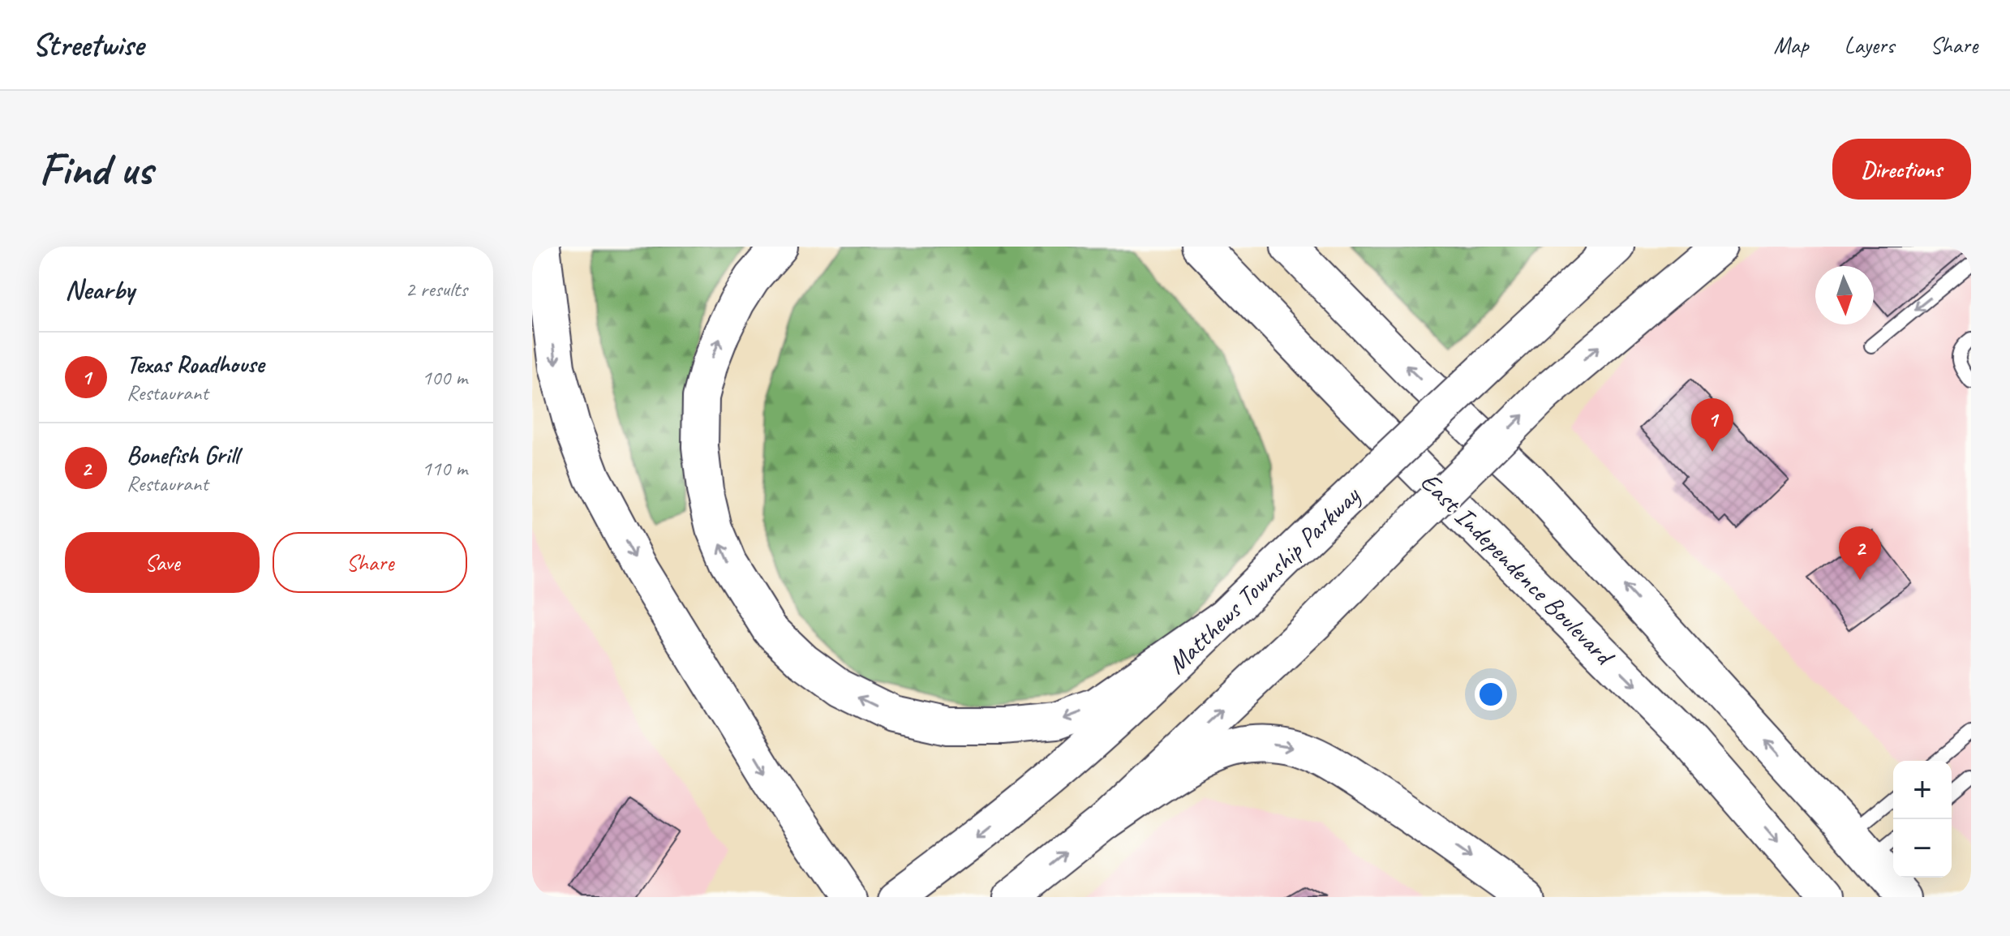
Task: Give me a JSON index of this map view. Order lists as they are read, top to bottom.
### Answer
{
  "streets": {
    "main road": ["East Independence Boulevard", "Matthews Township Parkway"]
  },
  "north": "bottom",
  "page": {
    "header": "Streetwise",
    "nav": ["Map", "Layers", "Share"],
    "buttons": [
      "Directions",
      ["Save", "Share"]
    ],
    "title": "Find us",
    "heading": ["Nearby", "2 results"],
    "list": [
      {
        "mark": "1",
        "name": "Texas Roadhouse",
        "note": "Restaurant",
        "value": "100 m"
      },
      {
        "mark": "2",
        "name": "Bonefish Grill",
        "note": "Restaurant",
        "value": "110 m"
      }
    ],
    "pins": ["1", "2"],
    "map_buttons": ["+", "−"]
  }
}
